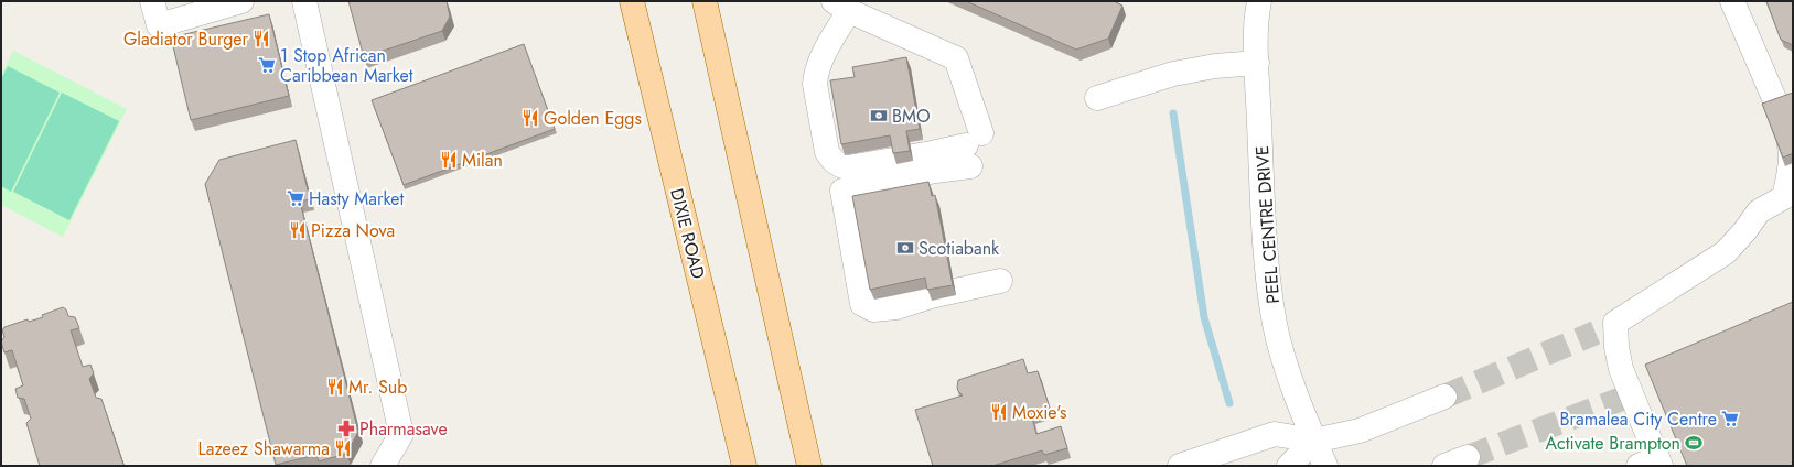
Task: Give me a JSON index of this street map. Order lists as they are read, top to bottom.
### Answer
{
  "streets": {
    "main road": ["DIXIE ROAD"],
    "street": ["PEEL CENTRE DRIVE"]
  },
  "places": {
    "restaurant": [
      "Gladiator Burger",
      "Golden Eggs",
      "Milan",
      "Pizza Nova",
      "Mr. Sub",
      "Moxie's",
      "Lazeez Shawarma"
    ],
    "supermarket": ["1 Stop African Caribbean Market", "Hasty Market", "Bramalea City Centre"],
    "bank": ["BMO", "Scotiabank"],
    "pharmacy": ["Pharmasave"],
    "sports": ["Activate Brampton"]
  }
}
